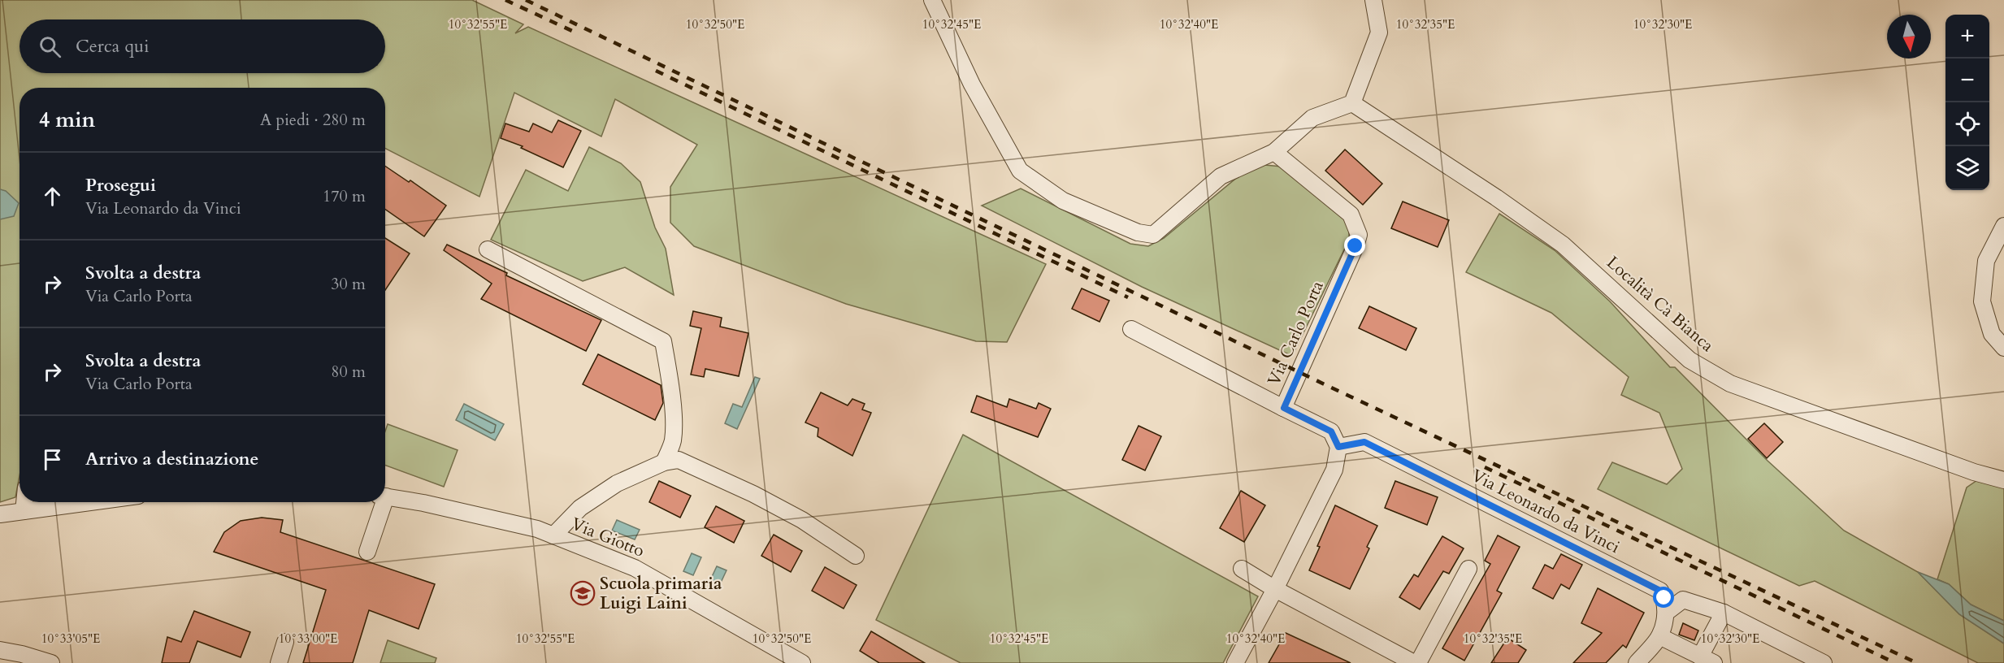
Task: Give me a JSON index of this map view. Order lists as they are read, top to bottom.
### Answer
{
  "streets": {
    "street": [
      "Località Cà Bianca",
      "Via Carlo Porta",
      "Via Leonardo da Vinci",
      "Via Giotto"
    ]
  },
  "crossings": [
    ["Via Carlo Porta", "Via Leonardo da Vinci"]
  ],
  "places": {
    "school or university": ["Scuola primaria Luigi Laini"]
  },
  "north": "bottom",
  "page": {
    "map_buttons": ["+", "−"],
    "search": "Cerca qui",
    "heading": ["4 min", "A piedi · 280 m"],
    "list": [
      ["Prosegui", "Via Leonardo da Vinci", "170 m"],
      ["Svolta a destra", "Via Carlo Porta", "30 m"],
      ["Svolta a destra", "Via Carlo Porta", "80 m"],
      "Arrivo a destinazione"
    ]
  },
  "coordinates": [
    "10°32'55\"E",
    "10°32'50\"E",
    "10°32'45\"E",
    "10°32'40\"E",
    "10°32'35\"E",
    "10°32'30\"E",
    "10°33'05\"E",
    "10°33'00\"E"
  ]
}
